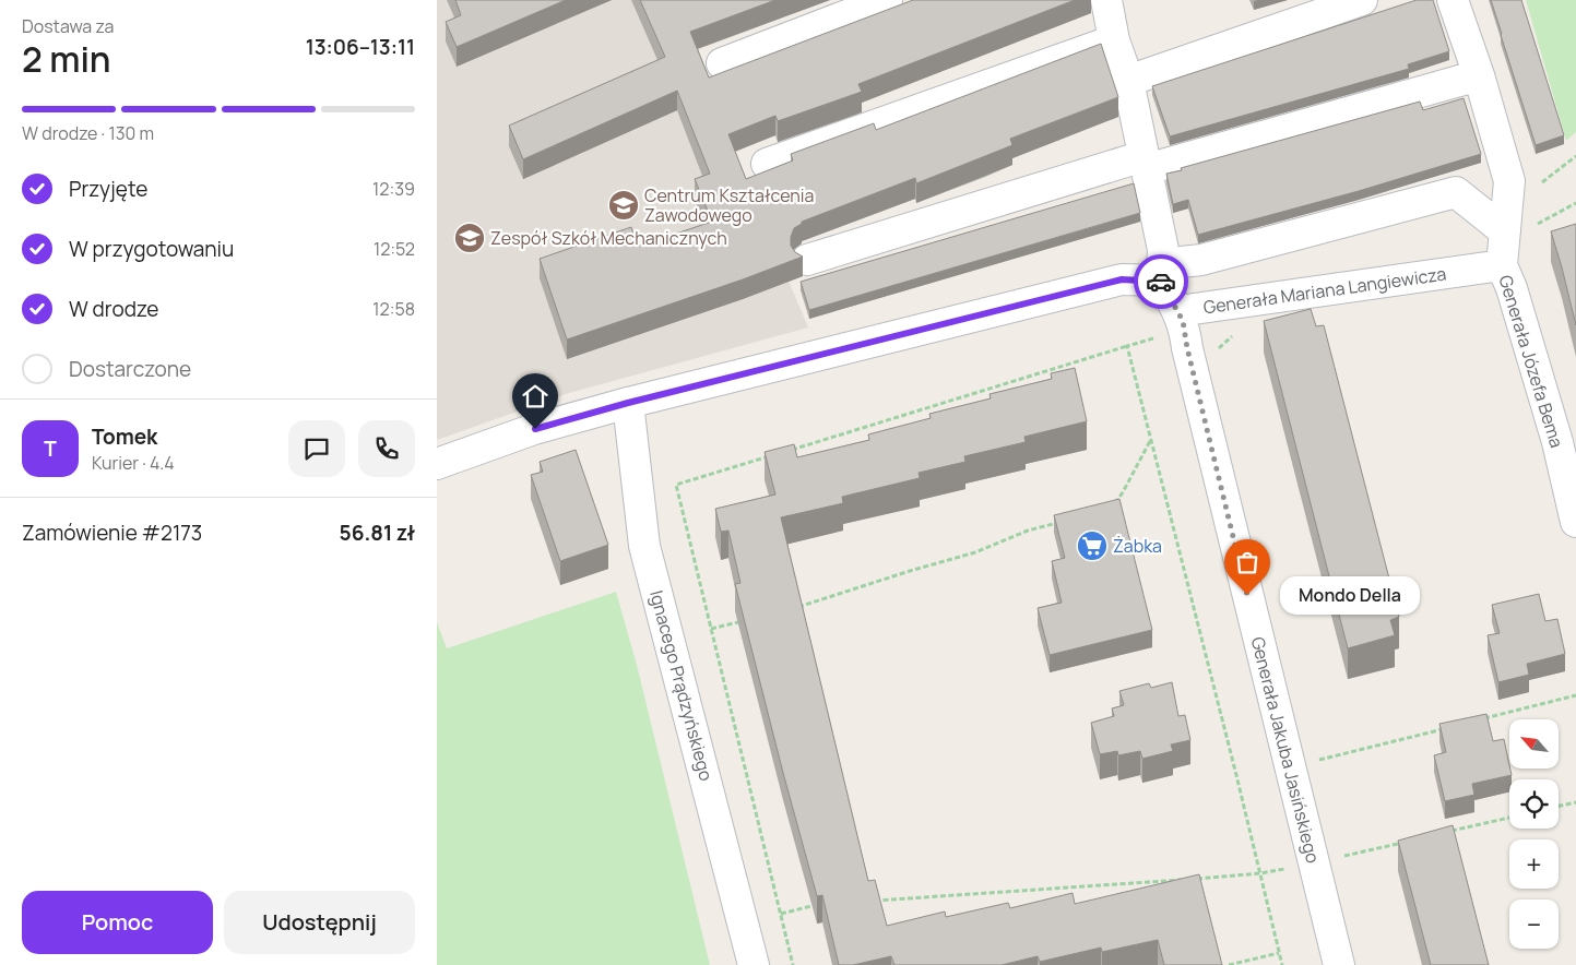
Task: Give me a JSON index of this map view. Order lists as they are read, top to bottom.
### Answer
{
  "streets": {
    "street": [
      "Generała Mariana Langiewicza",
      "Generała Józefa Bema",
      "Ignacego Prądzyńskiego",
      "Generała Jakuba Jasińskiego"
    ]
  },
  "crossings": [
    ["Generała Mariana Langiewicza", "Generała Józefa Bema"],
    ["Generała Mariana Langiewicza", "Generała Jakuba Jasińskiego"]
  ],
  "places": {
    "school or university": ["Centrum Kształcenia Zawodowego", "Zespół Szkół Mechanicznych"],
    "supermarket": ["Żabka"],
    "other": ["Mondo Della"]
  },
  "north": "top left",
  "page": {
    "heading": ["2 min", "Dostawa za", "13:06–13:11"],
    "panel": [
      "Tomek",
      "Kurier · 4.4",
      "Zamówienie #2173",
      "56.81 zł"
    ],
    "bar": "W drodze · 130 m",
    "list": [
      ["Przyjęte", "12:39"],
      ["W przygotowaniu", "12:52"],
      ["W drodze", "12:58"],
      "Dostarczone"
    ],
    "round": "T",
    "bubble": "Mondo Della",
    "map_buttons": ["+", "−"],
    "buttons": ["Pomoc", "Udostępnij"]
  }
}
